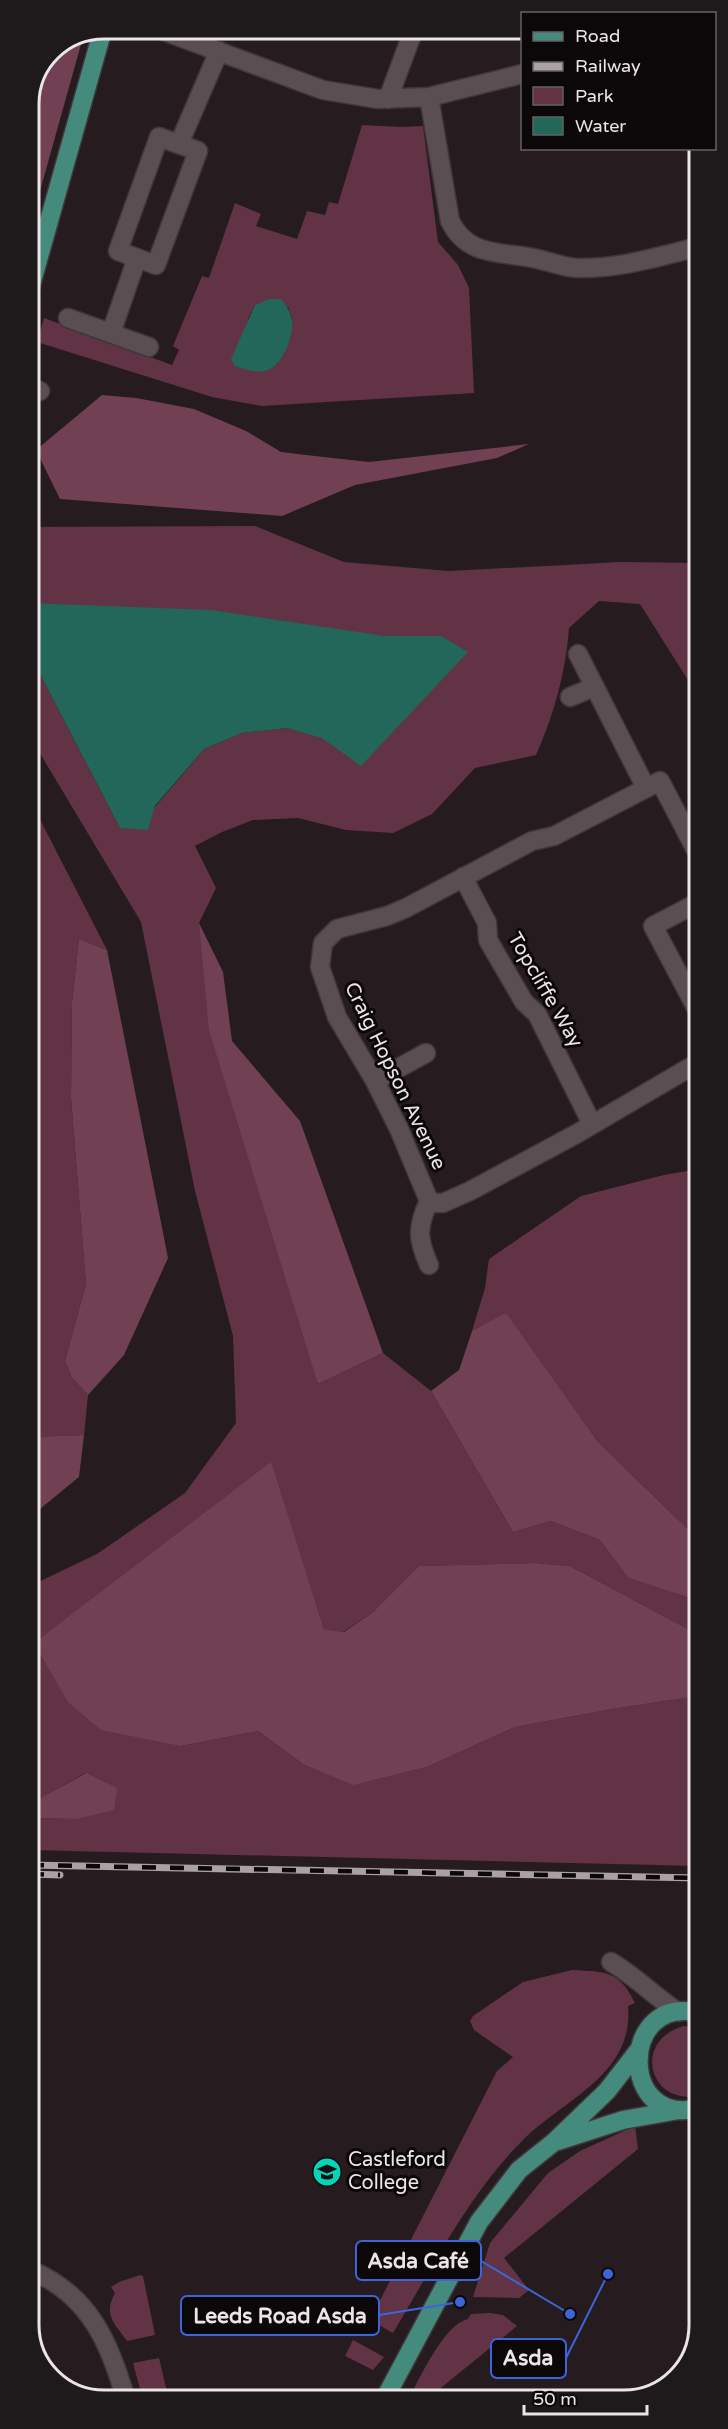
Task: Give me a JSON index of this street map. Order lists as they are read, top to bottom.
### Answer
{
  "streets": {
    "street": ["Topcliffe Way", "Craig Hopson Avenue"]
  },
  "crossings": [
    ["Topcliffe Way", "Craig Hopson Avenue"]
  ],
  "places": {
    "school or university": ["Castleford College"],
    "other": ["Asda", "Leeds Road Asda", "Asda Café"]
  },
  "legend": [
    "Road",
    "Railway",
    "Park",
    "Water"
  ],
  "scale_bar": "50 m"
}
